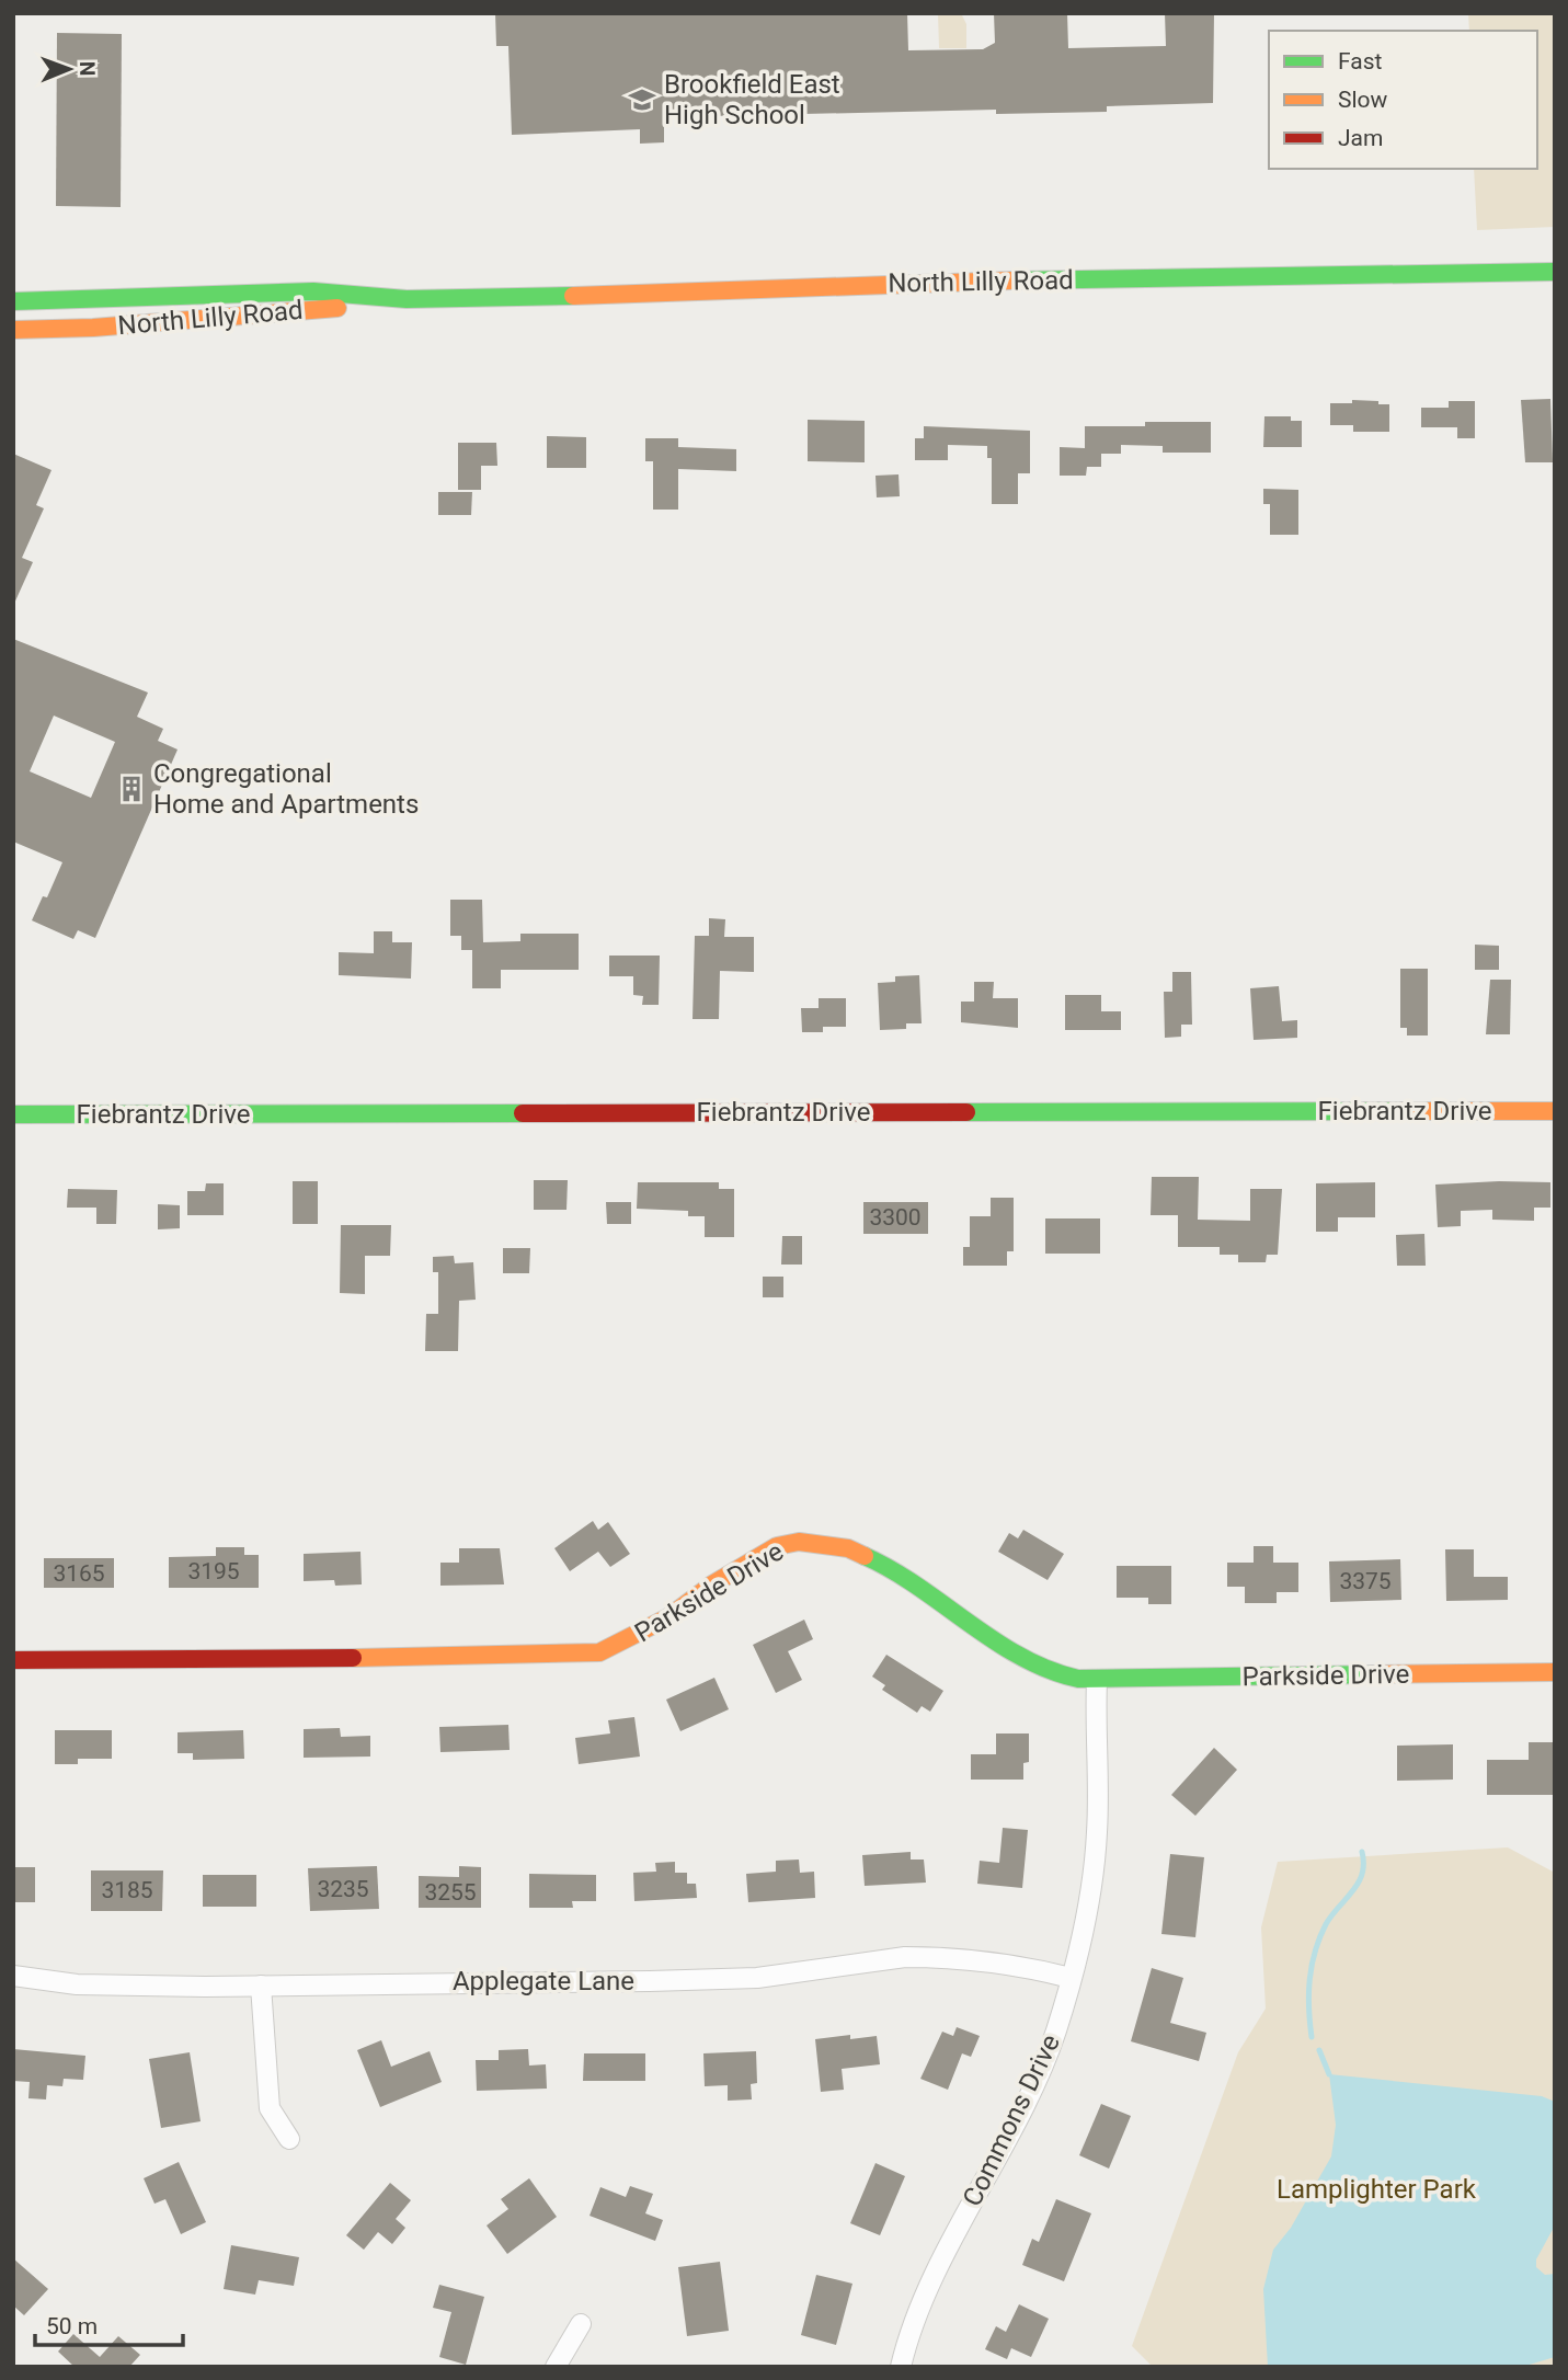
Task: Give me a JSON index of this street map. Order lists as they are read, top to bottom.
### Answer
{
  "streets": {
    "street": [
      "North Lilly Road",
      "Fiebrantz Drive",
      "Parkside Drive",
      "Applegate Lane",
      "Commons Drive"
    ]
  },
  "crossings": [
    ["Parkside Drive", "Commons Drive"],
    ["Applegate Lane", "Commons Drive"]
  ],
  "parks": ["Lamplighter Park"],
  "places": {
    "school or university": ["Brookfield East High School"],
    "building": ["Congregational Home and Apartments"]
  },
  "house_numbers": [
    "3300",
    "3195",
    "3165",
    "3375",
    "3235",
    "3185",
    "3255"
  ],
  "legend": ["Fast", "Slow", "Jam"],
  "scale_bar": "50 m",
  "north": "right"
}
